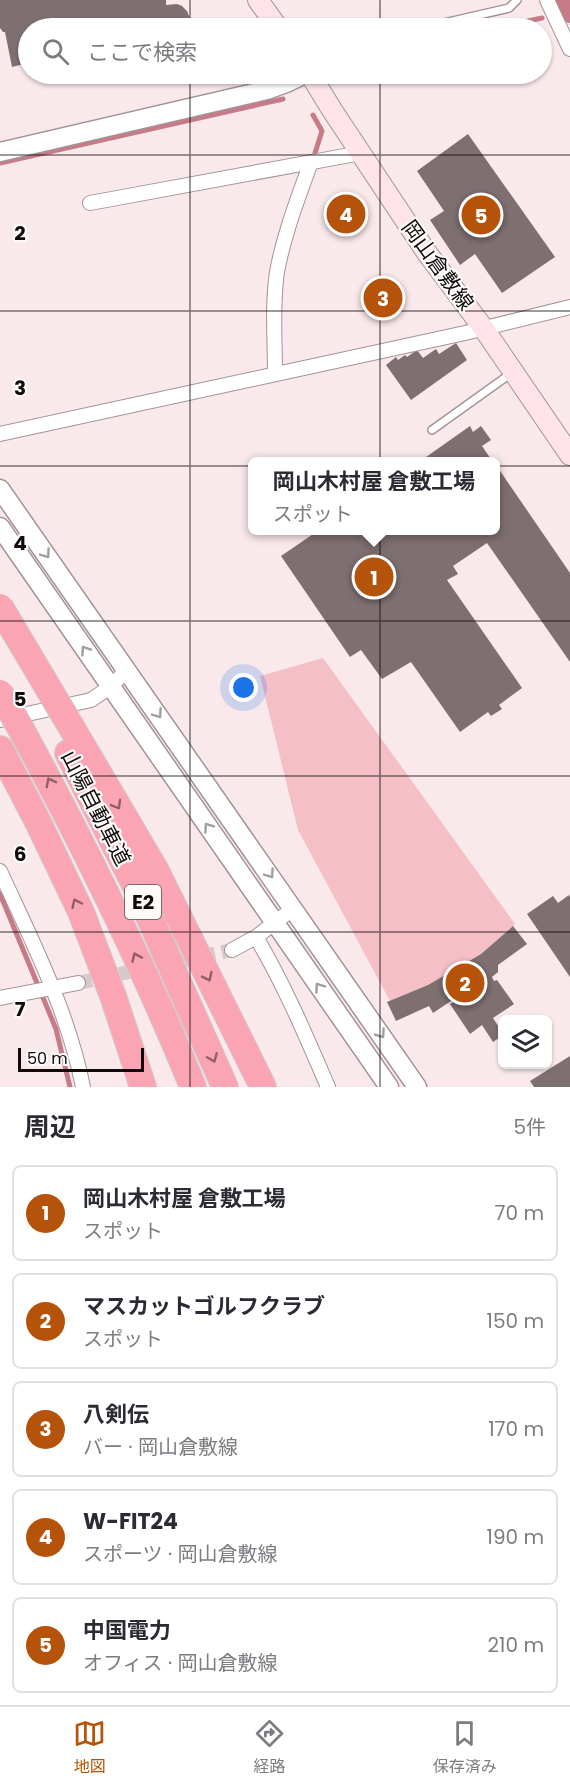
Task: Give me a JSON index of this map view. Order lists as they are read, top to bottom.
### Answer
{
  "streets": {
    "highway": ["山陽自動車道", "E2"],
    "main road": ["岡山倉敷線"]
  },
  "scale_bar": "50 m",
  "page": {
    "search": "ここで検索",
    "pins": [
      "4",
      "5",
      "3",
      "1",
      "2"
    ],
    "popup": ["岡山木村屋 倉敷工場", "スポット"],
    "scale": "50 m",
    "heading": ["周辺", "5件"],
    "list": [
      {
        "mark": "1",
        "name": "岡山木村屋 倉敷工場",
        "note": "スポット",
        "value": "70 m"
      },
      {
        "mark": "2",
        "name": "マスカットゴルフクラブ",
        "note": "スポット",
        "value": "150 m"
      },
      {
        "mark": "3",
        "name": "八剣伝",
        "note": "バー · 岡山倉敷線",
        "value": "170 m"
      },
      {
        "mark": "4",
        "name": "W-FIT24",
        "note": "スポーツ · 岡山倉敷線",
        "value": "190 m"
      },
      {
        "mark": "5",
        "name": "中国電力",
        "note": "オフィス · 岡山倉敷線",
        "value": "210 m"
      }
    ],
    "nav": ["地図", "経路", "保存済み"]
  },
  "grid": {
    "rows": [
      "2",
      "3",
      "4",
      "5",
      "6",
      "7"
    ]
  }
}
